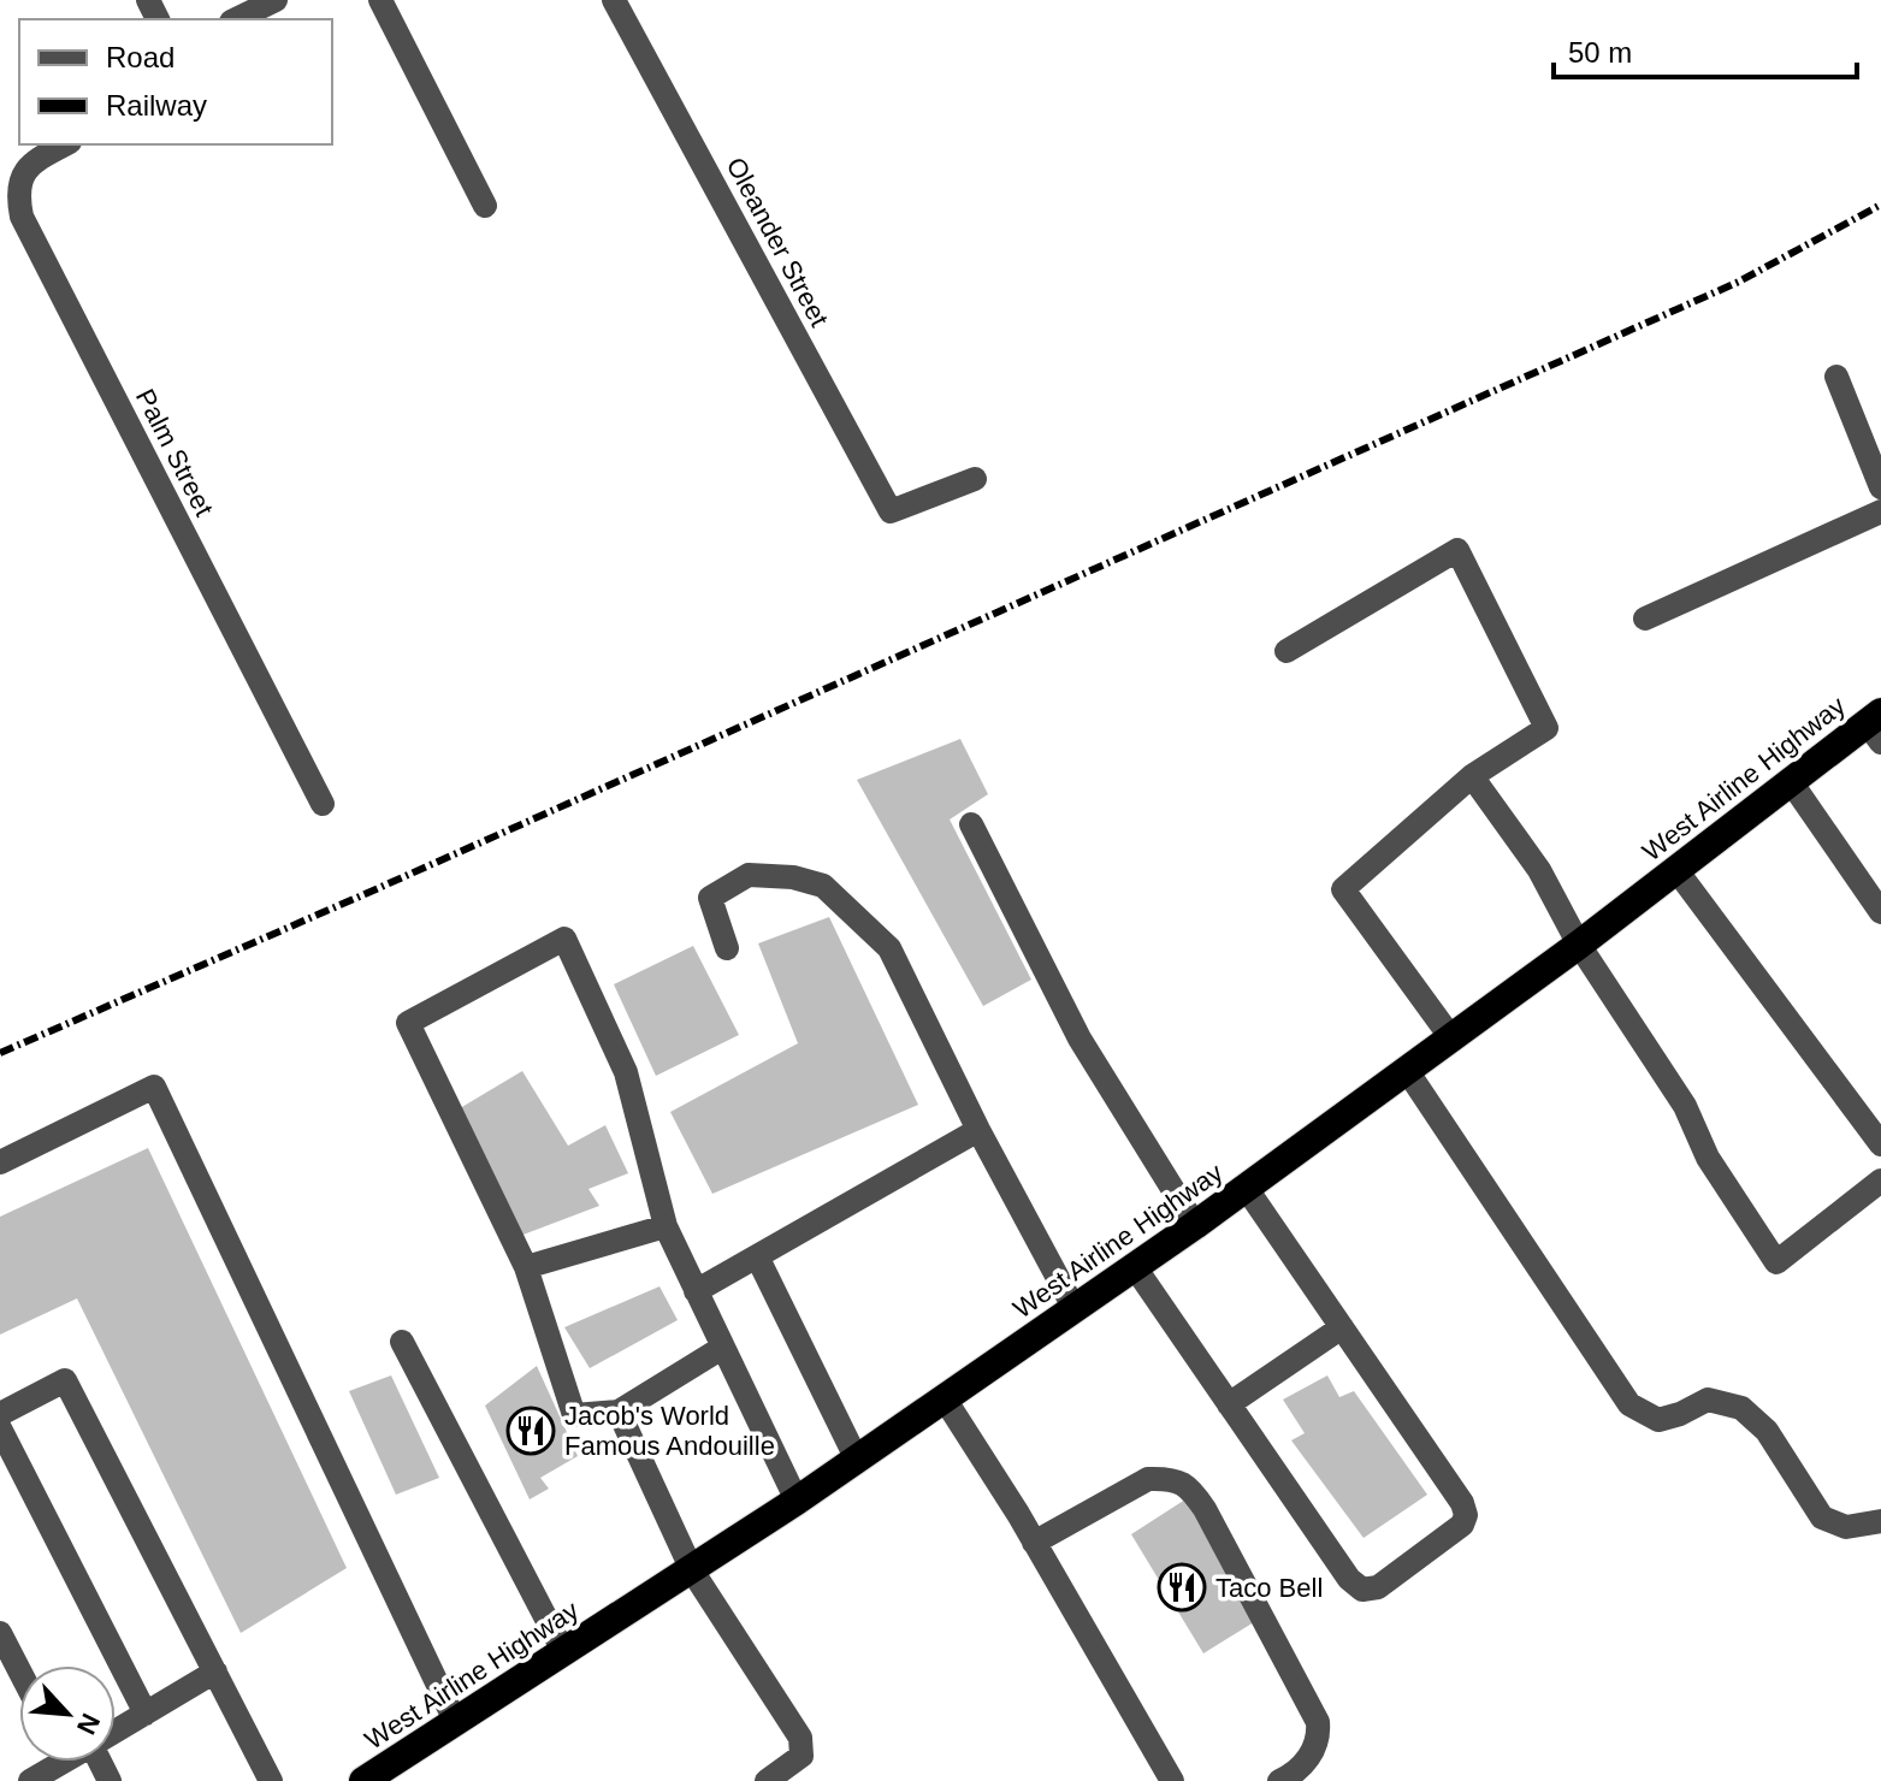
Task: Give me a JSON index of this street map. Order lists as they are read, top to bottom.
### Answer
{
  "streets": {
    "highway": ["West Airline Highway"],
    "street": ["Oleander Street", "Palm Street"]
  },
  "places": {
    "restaurant": ["Jacob's World Famous Andouille", "Taco Bell"]
  },
  "legend": ["Road", "Railway"],
  "scale_bar": "50 m",
  "north": "bottom right"
}
